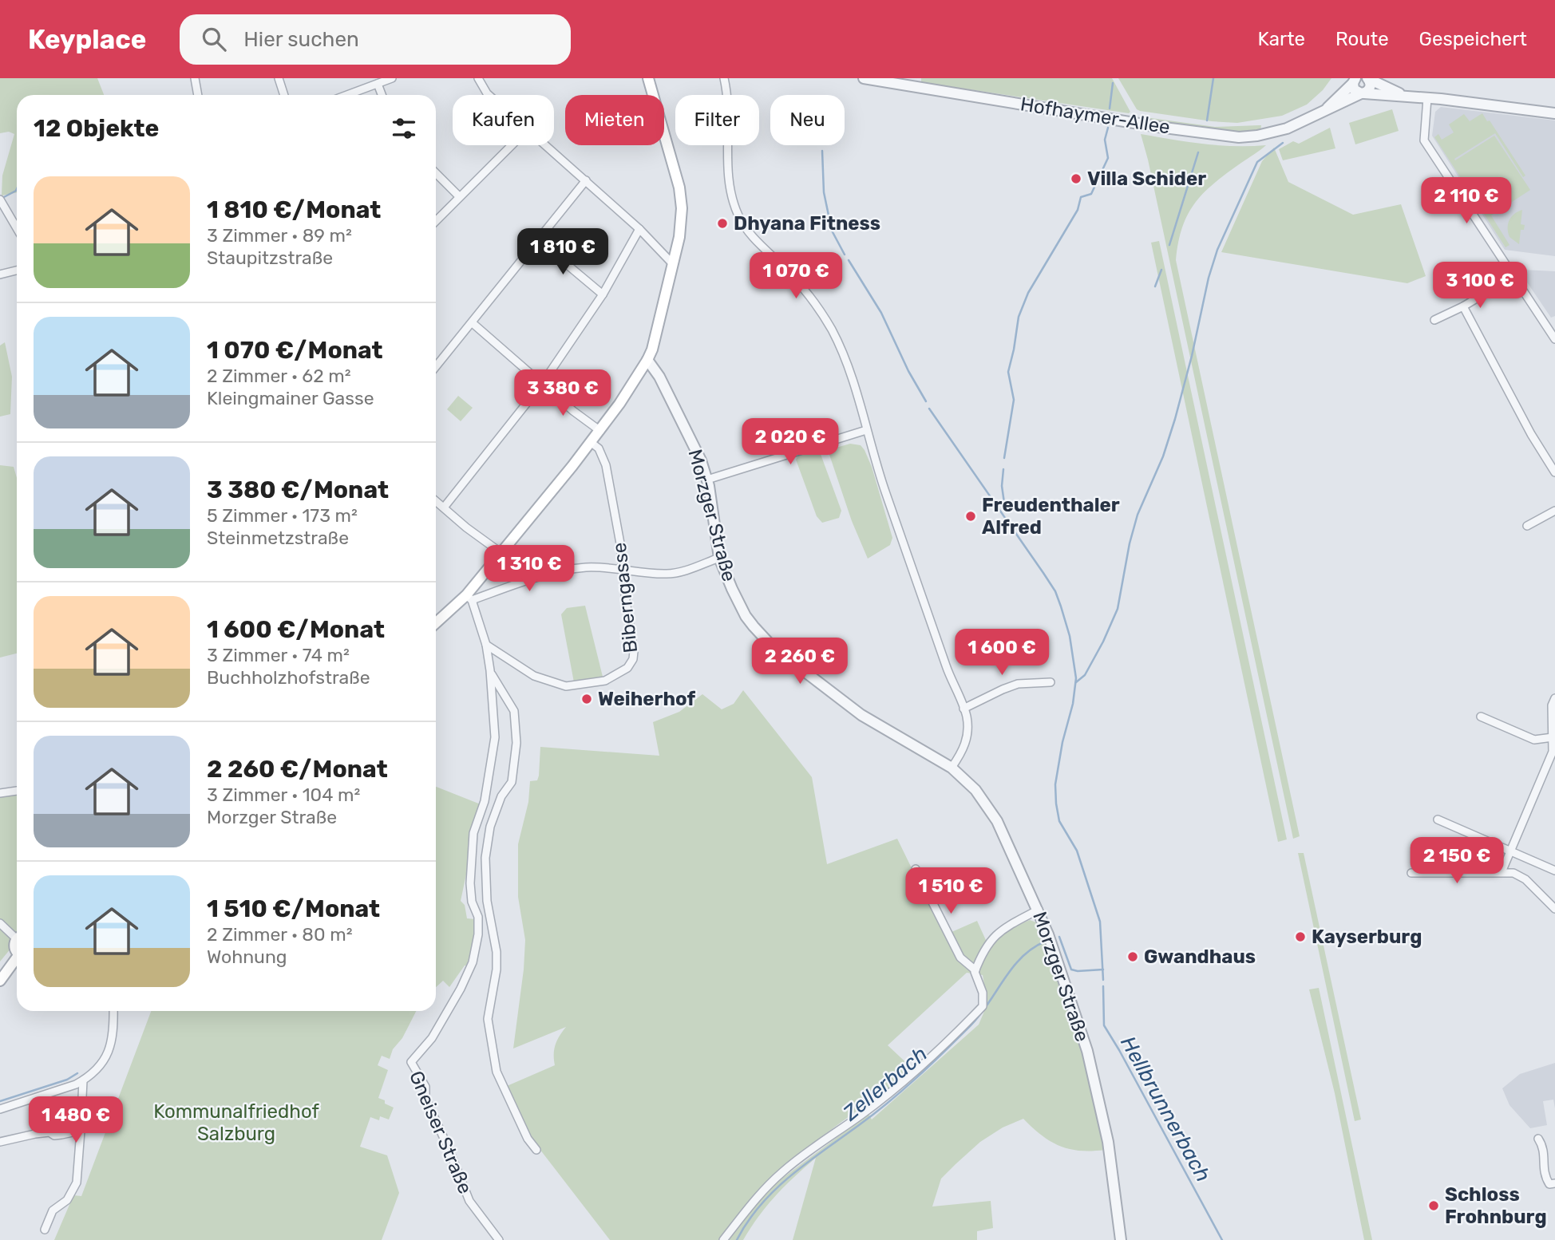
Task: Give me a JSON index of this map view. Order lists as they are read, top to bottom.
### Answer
{
  "streets": {
    "street": [
      "Hofhaymer-Allee",
      "Morzger Straße",
      "Biberngasse",
      "Gneiser Straße"
    ]
  },
  "crossings": [
    ["Biberngasse", "Gneiser Straße"]
  ],
  "water": ["Zellerbach", "Hellbrunnerbach"],
  "parks": ["Kommunalfriedhof Salzburg"],
  "places": [
    "Villa Schider",
    "Dhyana Fitness",
    "Freudenthaler Alfred",
    "Weiherhof",
    "Kayserburg",
    "Gwandhaus",
    "Schloss Frohnburg"
  ],
  "page": {
    "header": "Keyplace",
    "search": "Hier suchen",
    "nav": ["Karte", "Route", "Gespeichert"],
    "chip": [
      "Kaufen",
      "Mieten",
      "Filter",
      "Neu"
    ],
    "heading": "12 Objekte",
    "list": [
      {
        "name": "1 810 €/Monat",
        "note": "3 Zimmer · 89 m² · Staupitzstraße"
      },
      {
        "name": "1 070 €/Monat",
        "note": "2 Zimmer · 62 m² · Kleingmainer Gasse"
      },
      {
        "name": "3 380 €/Monat",
        "note": "5 Zimmer · 173 m² · Steinmetzstraße"
      },
      {
        "name": "1 600 €/Monat",
        "note": "3 Zimmer · 74 m² · Buchholzhofstraße"
      },
      {
        "name": "2 260 €/Monat",
        "note": "3 Zimmer · 104 m² · Morzger Straße"
      },
      {
        "name": "1 510 €/Monat",
        "note": "2 Zimmer · 80 m² · Wohnung"
      }
    ],
    "price": [
      "2 110 €",
      "1 810 €",
      "1 070 €",
      "3 100 €",
      "3 380 €",
      "2 020 €",
      "1 310 €",
      "1 600 €",
      "2 260 €",
      "2 150 €",
      "1 510 €",
      "1 480 €"
    ]
  }
}
